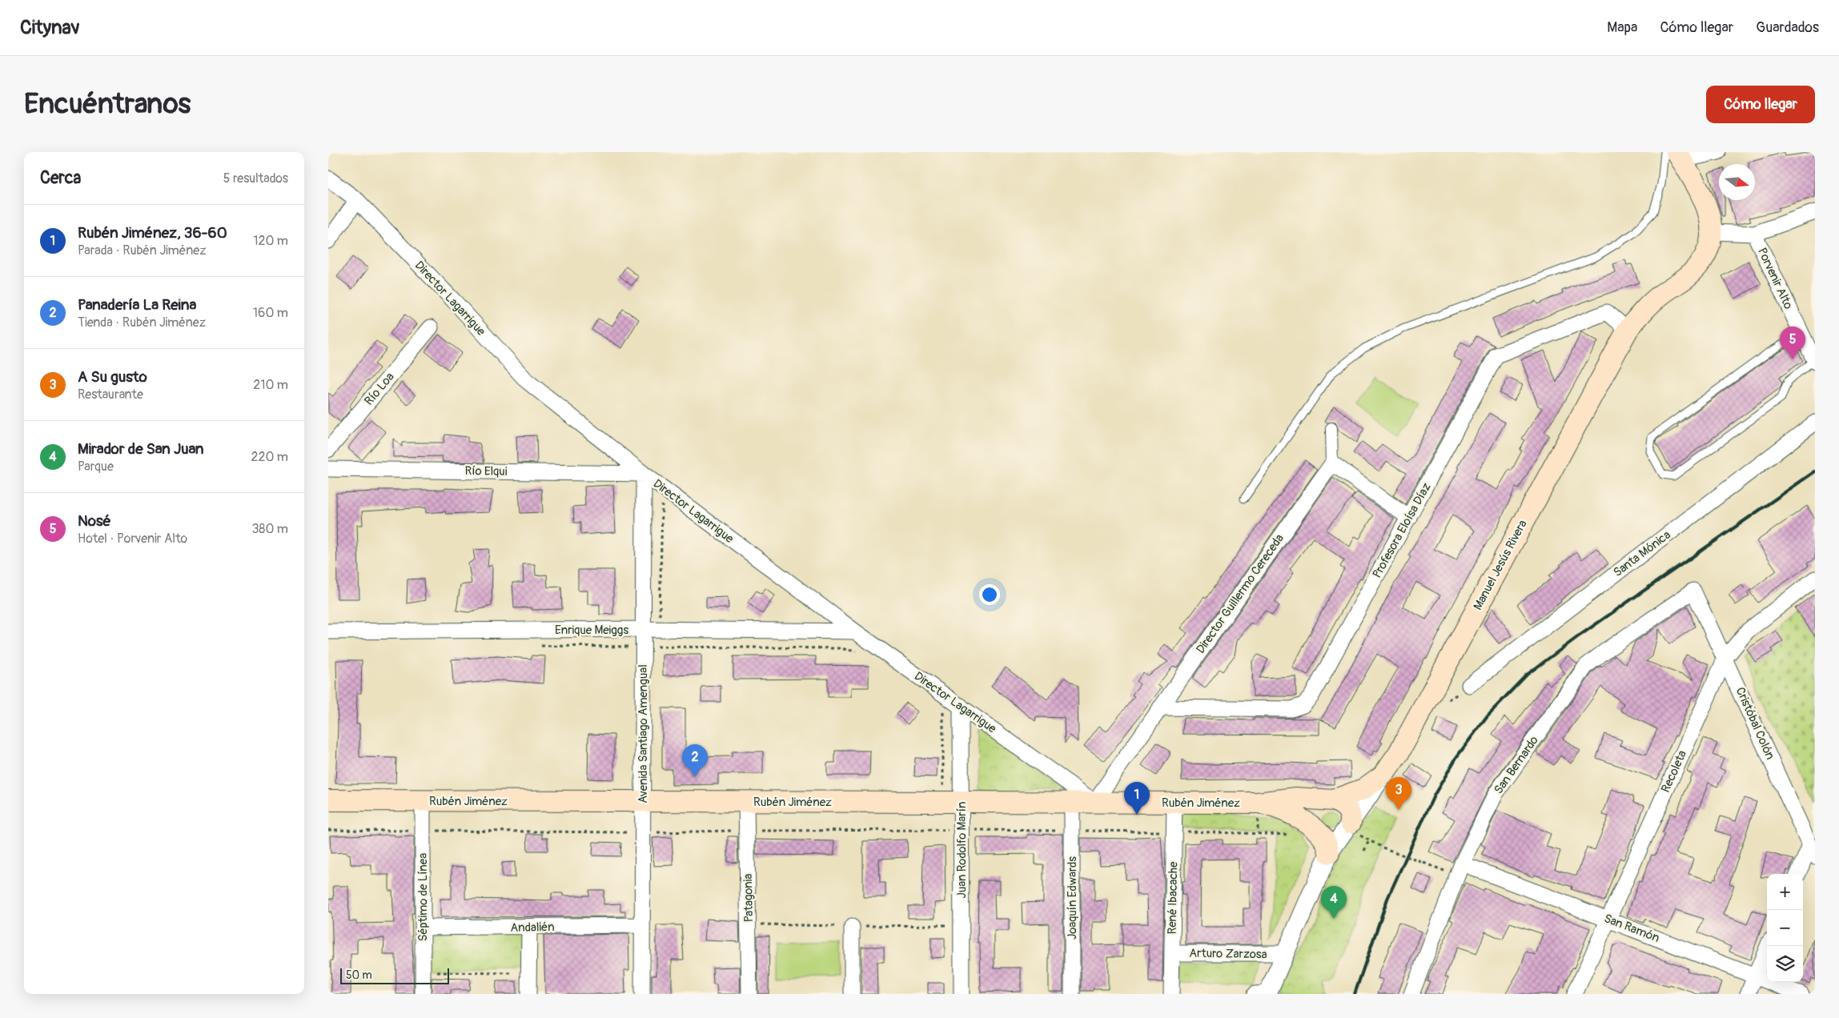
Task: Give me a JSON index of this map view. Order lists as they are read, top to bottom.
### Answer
{
  "streets": {
    "main road": ["Manuel Jesús Rivera", "Rubén Jiménez"],
    "street": [
      "Porvenir Alto",
      "Director Lagarrigue",
      "Río Loa",
      "Río Elqui",
      "Profesora Eloísa Díaz",
      "Santa Mónica",
      "Director Guillermo Cereceda",
      "Enrique Meiggs",
      "Cristóbal Colón",
      "Avenida Santiago Amengual",
      "San Bernardo",
      "Recoleta",
      "Juan Rodolfo Marín",
      "Séptimo de Línea",
      "Patagonia",
      "Joaquín Edwards",
      "René Ibacache",
      "Andalién",
      "San Ramón",
      "Arturo Zarzosa"
    ]
  },
  "crossings": [
    ["Porvenir Alto", "Manuel Jesús Rivera"],
    ["Director Lagarrigue", "Río Elqui"],
    ["Director Lagarrigue", "Director Guillermo Cereceda"],
    ["Director Lagarrigue", "Enrique Meiggs"],
    ["Director Lagarrigue", "Avenida Santiago Amengual"],
    ["Director Lagarrigue", "Rubén Jiménez"],
    ["Director Lagarrigue", "Juan Rodolfo Marín"],
    ["Río Elqui", "Avenida Santiago Amengual"],
    ["Profesora Eloísa Díaz", "Manuel Jesús Rivera"],
    ["Profesora Eloísa Díaz", "Director Guillermo Cereceda"],
    ["Manuel Jesús Rivera", "Rubén Jiménez"],
    ["Manuel Jesús Rivera", "Arturo Zarzosa"],
    ["Director Guillermo Cereceda", "Rubén Jiménez"],
    ["Enrique Meiggs", "Avenida Santiago Amengual"],
    ["Cristóbal Colón", "San Bernardo"],
    ["Cristóbal Colón", "Recoleta"],
    ["Avenida Santiago Amengual", "Rubén Jiménez"],
    ["Avenida Santiago Amengual", "Andalién"],
    ["San Bernardo", "San Ramón"],
    ["Recoleta", "San Ramón"],
    ["Rubén Jiménez", "Juan Rodolfo Marín"],
    ["Rubén Jiménez", "Séptimo de Línea"],
    ["Rubén Jiménez", "Patagonia"],
    ["Rubén Jiménez", "Joaquín Edwards"],
    ["Rubén Jiménez", "René Ibacache"],
    ["Séptimo de Línea", "Andalién"],
    ["René Ibacache", "Arturo Zarzosa"]
  ],
  "scale_bar": "50 m",
  "north": "right",
  "page": {
    "header": "Citynav",
    "nav": ["Mapa", "Cómo llegar", "Guardados"],
    "buttons": "Cómo llegar",
    "title": "Encuéntranos",
    "heading": ["Cerca", "5 resultados"],
    "list": [
      {
        "mark": "1",
        "name": "Rubén Jiménez, 36-60",
        "note": "Parada · Rubén Jiménez",
        "value": "120 m"
      },
      {
        "mark": "2",
        "name": "Panadería La Reina",
        "note": "Tienda · Rubén Jiménez",
        "value": "160 m"
      },
      {
        "mark": "3",
        "name": "A Su gusto",
        "note": "Restaurante",
        "value": "210 m"
      },
      {
        "mark": "4",
        "name": "Mirador de San Juan",
        "note": "Parque",
        "value": "220 m"
      },
      {
        "mark": "5",
        "name": "Nosé",
        "note": "Hotel · Porvenir Alto",
        "value": "380 m"
      }
    ],
    "pins": [
      "5",
      "2",
      "3",
      "1",
      "4"
    ],
    "map_buttons": ["+", "−"],
    "scale": "50 m"
  }
}
